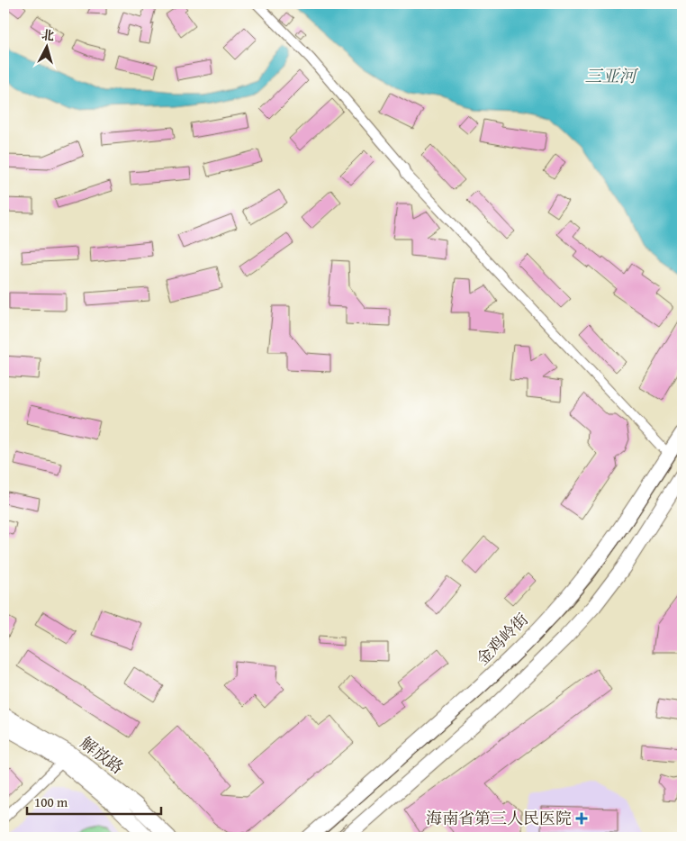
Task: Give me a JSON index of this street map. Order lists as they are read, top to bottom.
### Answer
{
  "streets": {
    "main road": ["金鸡岭街", "解放路"]
  },
  "water": ["三亚河"],
  "places": {
    "health": ["海南省第三人民医院"]
  },
  "scale_bar": "100 m",
  "north": "top"
}
